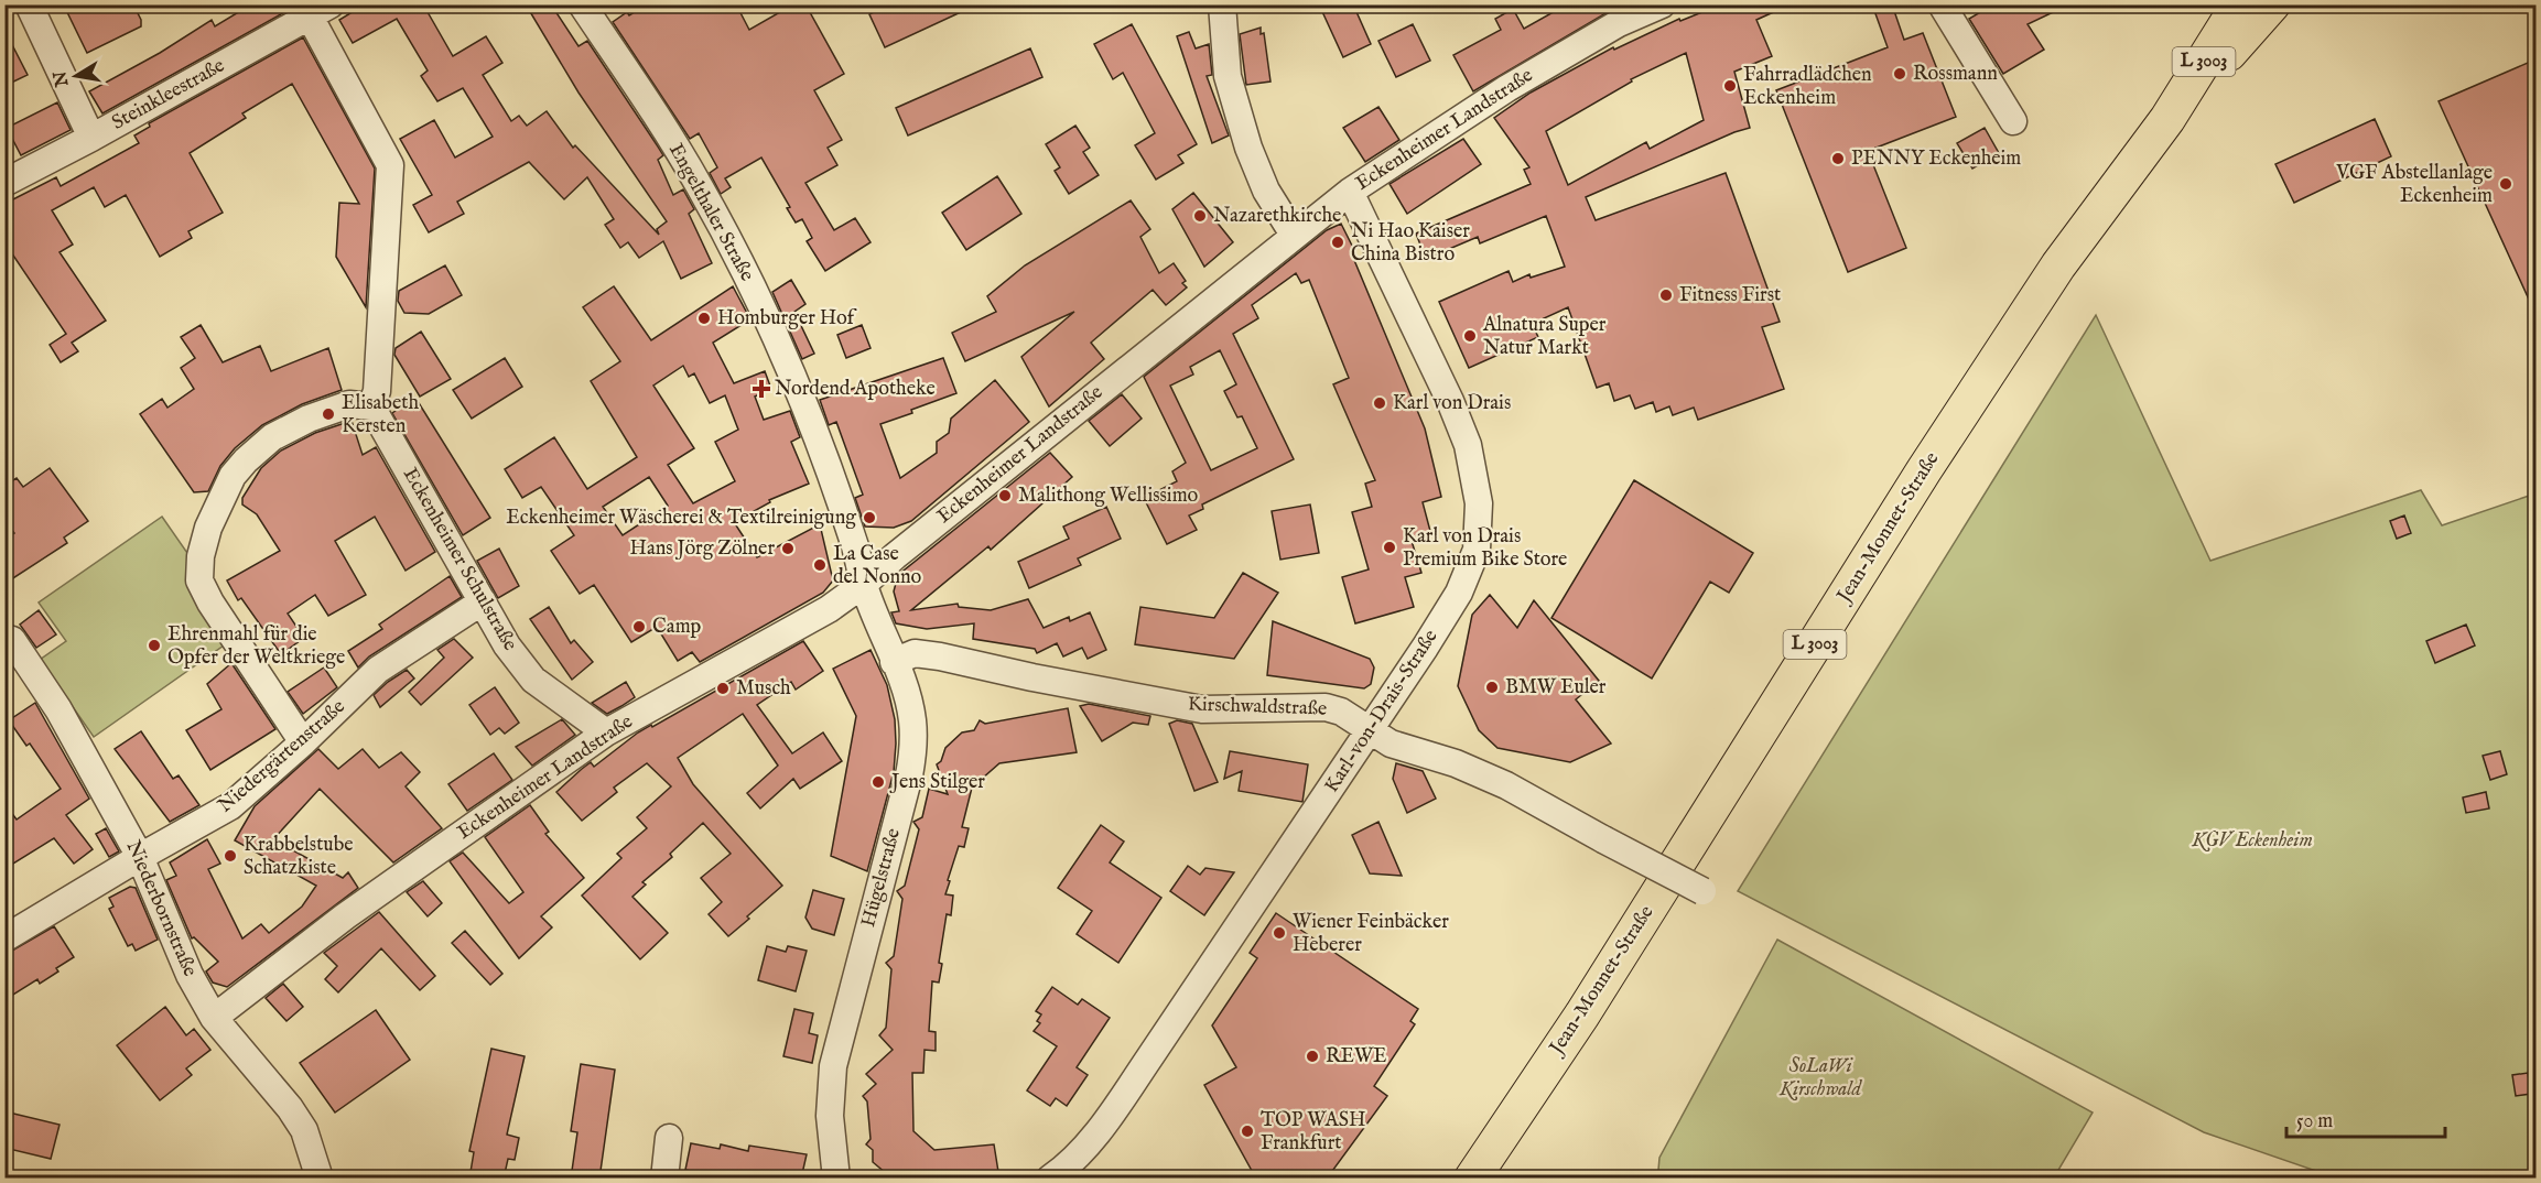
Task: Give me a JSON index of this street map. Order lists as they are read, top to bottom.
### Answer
{
  "streets": {
    "main road": ["L 3003", "Jean-Monnet-Straße"],
    "street": [
      "Steinkleestraße",
      "Eckenheimer Landstraße",
      "Engelthaler Straße",
      "Eckenheimer Schulstraße",
      "Kirschwaldstraße",
      "Karl-von-Drais-Straße",
      "Niedergärtenstraße",
      "Hügelstraße",
      "Niederbornstraße"
    ]
  },
  "crossings": [
    ["Eckenheimer Landstraße", "Engelthaler Straße"],
    ["Eckenheimer Landstraße", "Eckenheimer Schulstraße"],
    ["Eckenheimer Landstraße", "Karl-von-Drais-Straße"],
    ["Eckenheimer Landstraße", "Hügelstraße"],
    ["Eckenheimer Landstraße", "Niederbornstraße"],
    ["Engelthaler Straße", "Hügelstraße"],
    ["Eckenheimer Schulstraße", "Niedergärtenstraße"],
    ["Kirschwaldstraße", "Karl-von-Drais-Straße"],
    ["Kirschwaldstraße", "Hügelstraße"],
    ["Niedergärtenstraße", "Niederbornstraße"]
  ],
  "parks": ["KGV Eckenheim", "SoLaWi Kirschwald"],
  "places": {
    "other": [
      "Rossmann",
      "Fahrradlädchen Eckenheim",
      "PENNY Eckenheim",
      "VGF Abstellanlage Eckenheim",
      "Nazarethkirche",
      "Ni Hao Kaiser China Bistro",
      "Fitness First",
      "Homburger Hof",
      "Alnatura Super Natur Markt",
      "Karl von Drais",
      "Elisabeth Kersten",
      "Malithong Wellissimo",
      "Eckenheimer Wäscherei & Textilreinigung",
      "Karl von Drais Premium Bike Store",
      "Hans Jörg Zölner",
      "La Case del Nonno",
      "Camp",
      "Ehrenmahl für die Opfer der Weltkriege",
      "BMW Euler",
      "Musch",
      "Jens Stilger",
      "Krabbelstube Schatzkiste",
      "Wiener Feinbäcker Heberer",
      "REWE",
      "TOP WASH Frankfurt"
    ],
    "health": ["Nordend Apotheke"]
  },
  "scale_bar": "50 m",
  "north": "left"
}
